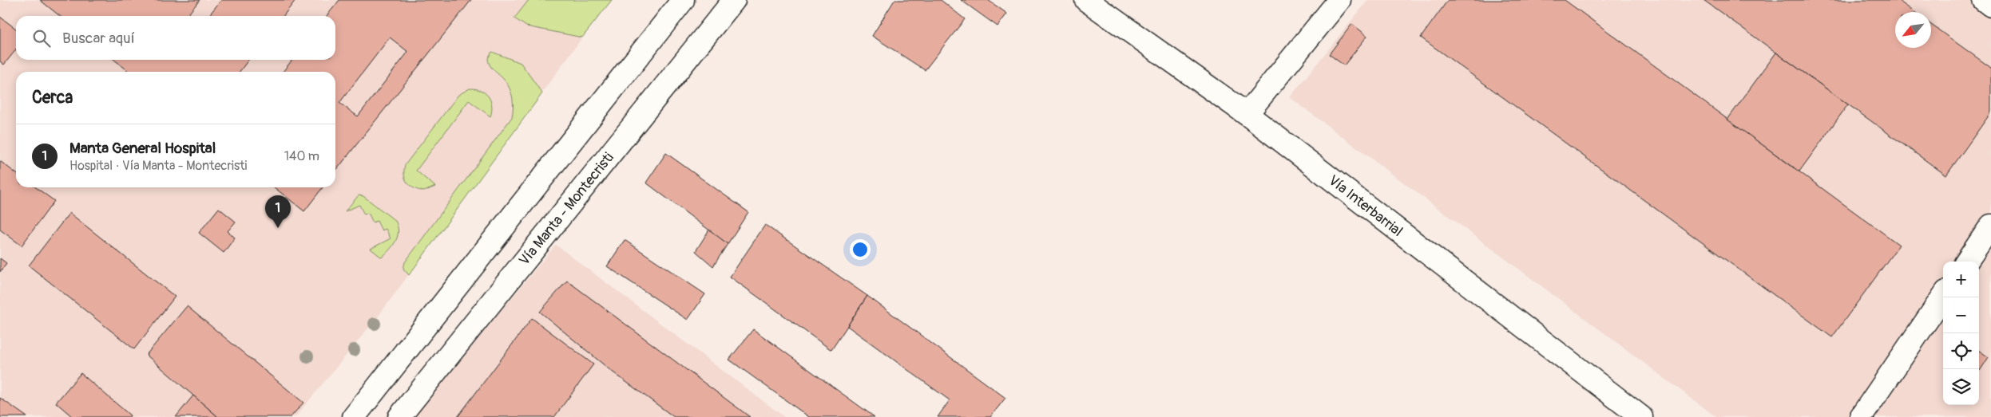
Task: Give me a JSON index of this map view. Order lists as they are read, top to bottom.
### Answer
{
  "streets": {
    "main road": ["Vía Interbarrial", "Vía Manta - Montecristi"]
  },
  "north": "bottom left",
  "page": {
    "search": "Buscar aquí",
    "heading": "Cerca",
    "list": [
      {
        "mark": "1",
        "name": "Manta General Hospital",
        "note": "Hospital · Vía Manta - Montecristi",
        "value": "140 m"
      }
    ],
    "pins": "1",
    "map_buttons": ["+", "−"]
  }
}
